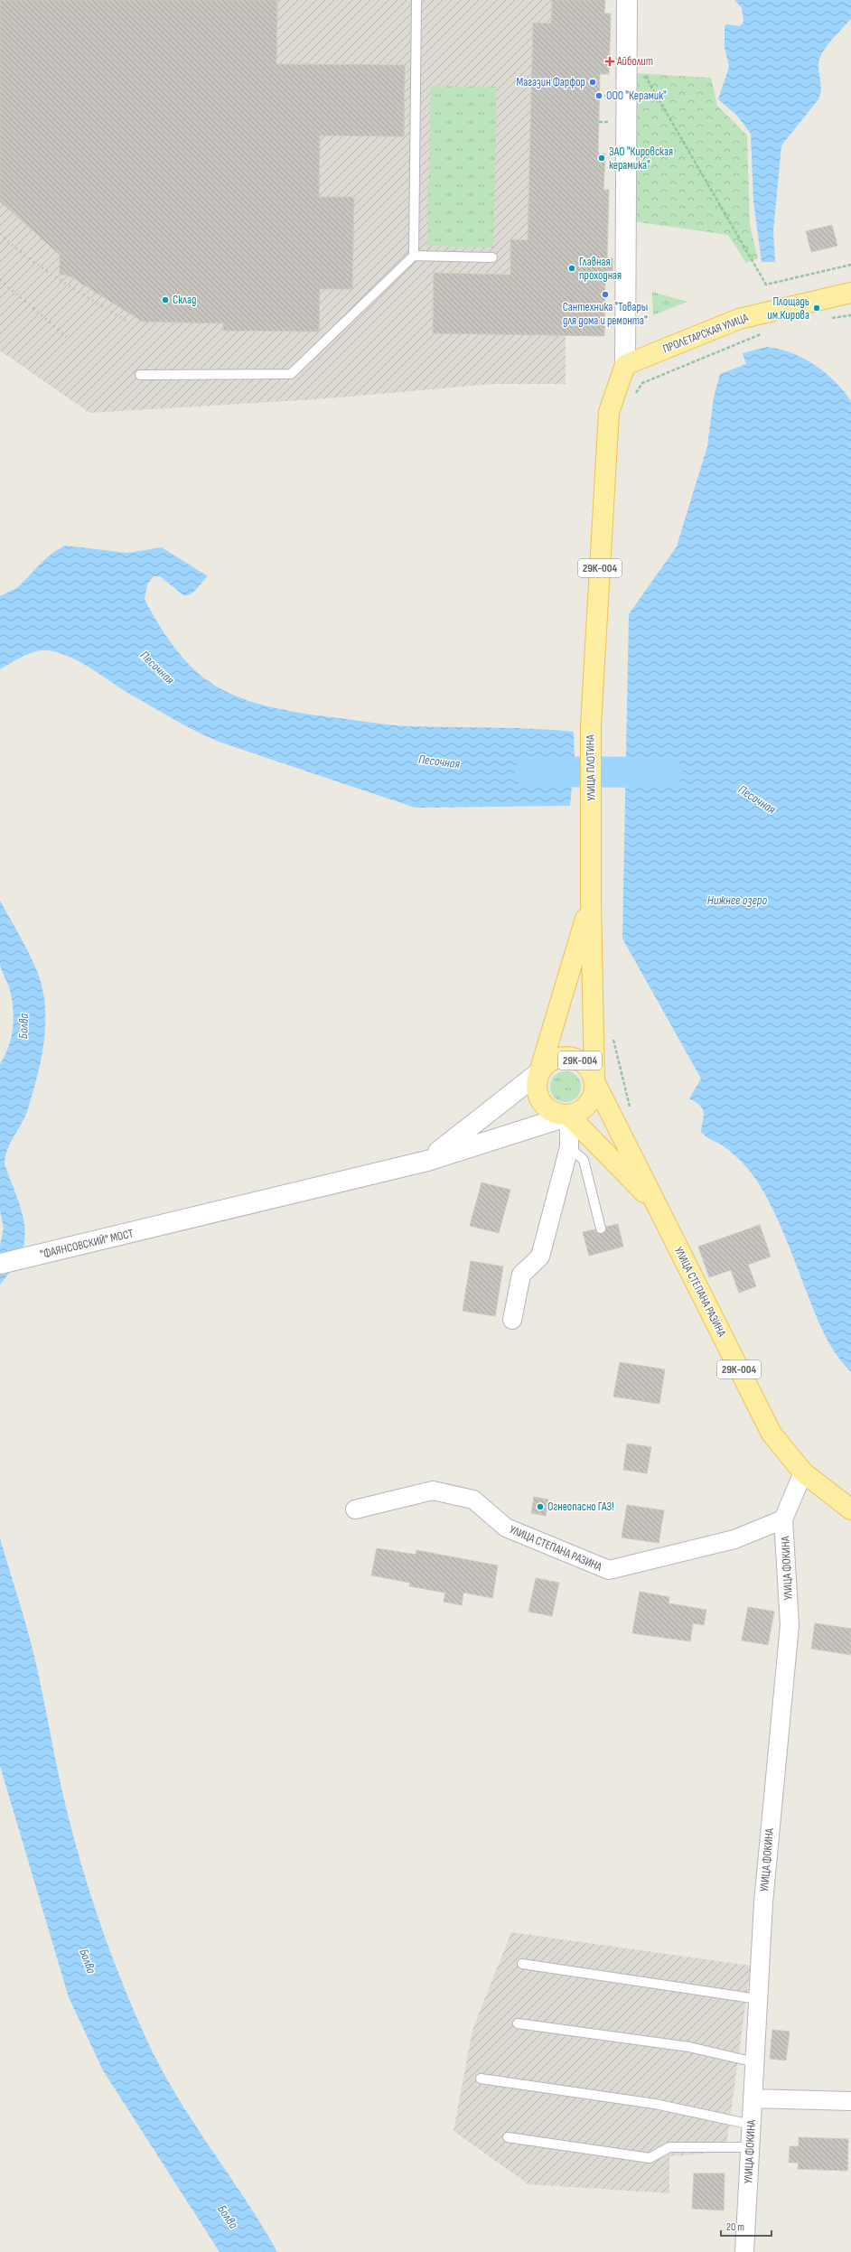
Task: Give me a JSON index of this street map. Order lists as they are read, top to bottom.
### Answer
{
  "streets": {
    "main road": [
      "ПРОЛЕТАРСКАЯ УЛИЦА",
      "29К-004",
      "УЛИЦА ПЛОТИНА",
      "\"ФАЯНСОВСКИЙ\" МОСТ",
      "УЛИЦА СТЕПАНА РАЗИНА"
    ],
    "street": ["УЛИЦА ФОКИНА"]
  },
  "crossings": [
    ["ПРОЛЕТАРСКАЯ УЛИЦА", "УЛИЦА ПЛОТИНА"],
    ["29К-004", "УЛИЦА ПЛОТИНА"],
    ["29К-004", "\"ФАЯНСОВСКИЙ\" МОСТ"],
    ["29К-004", "УЛИЦА СТЕПАНА РАЗИНА"],
    ["\"ФАЯНСОВСКИЙ\" МОСТ", "УЛИЦА СТЕПАНА РАЗИНА"],
    ["УЛИЦА СТЕПАНА РАЗИНА", "УЛИЦА ФОКИНА"]
  ],
  "water": ["Песочная", "Нижнее озеро", "Болва"],
  "places": {
    "health": ["Айболит"],
    "other": [
      "Магазин Фарфор",
      "ООО \"Керамик\"",
      "ЗАО \"Кировская керамика\"",
      "Главная проходная",
      "Сантехника \"Товары для дома и ремонта\"",
      "Склад",
      "Площадь им.Кирова",
      "Огнеопасно ГАЗ!"
    ]
  },
  "scale_bar": "20 m"
}
